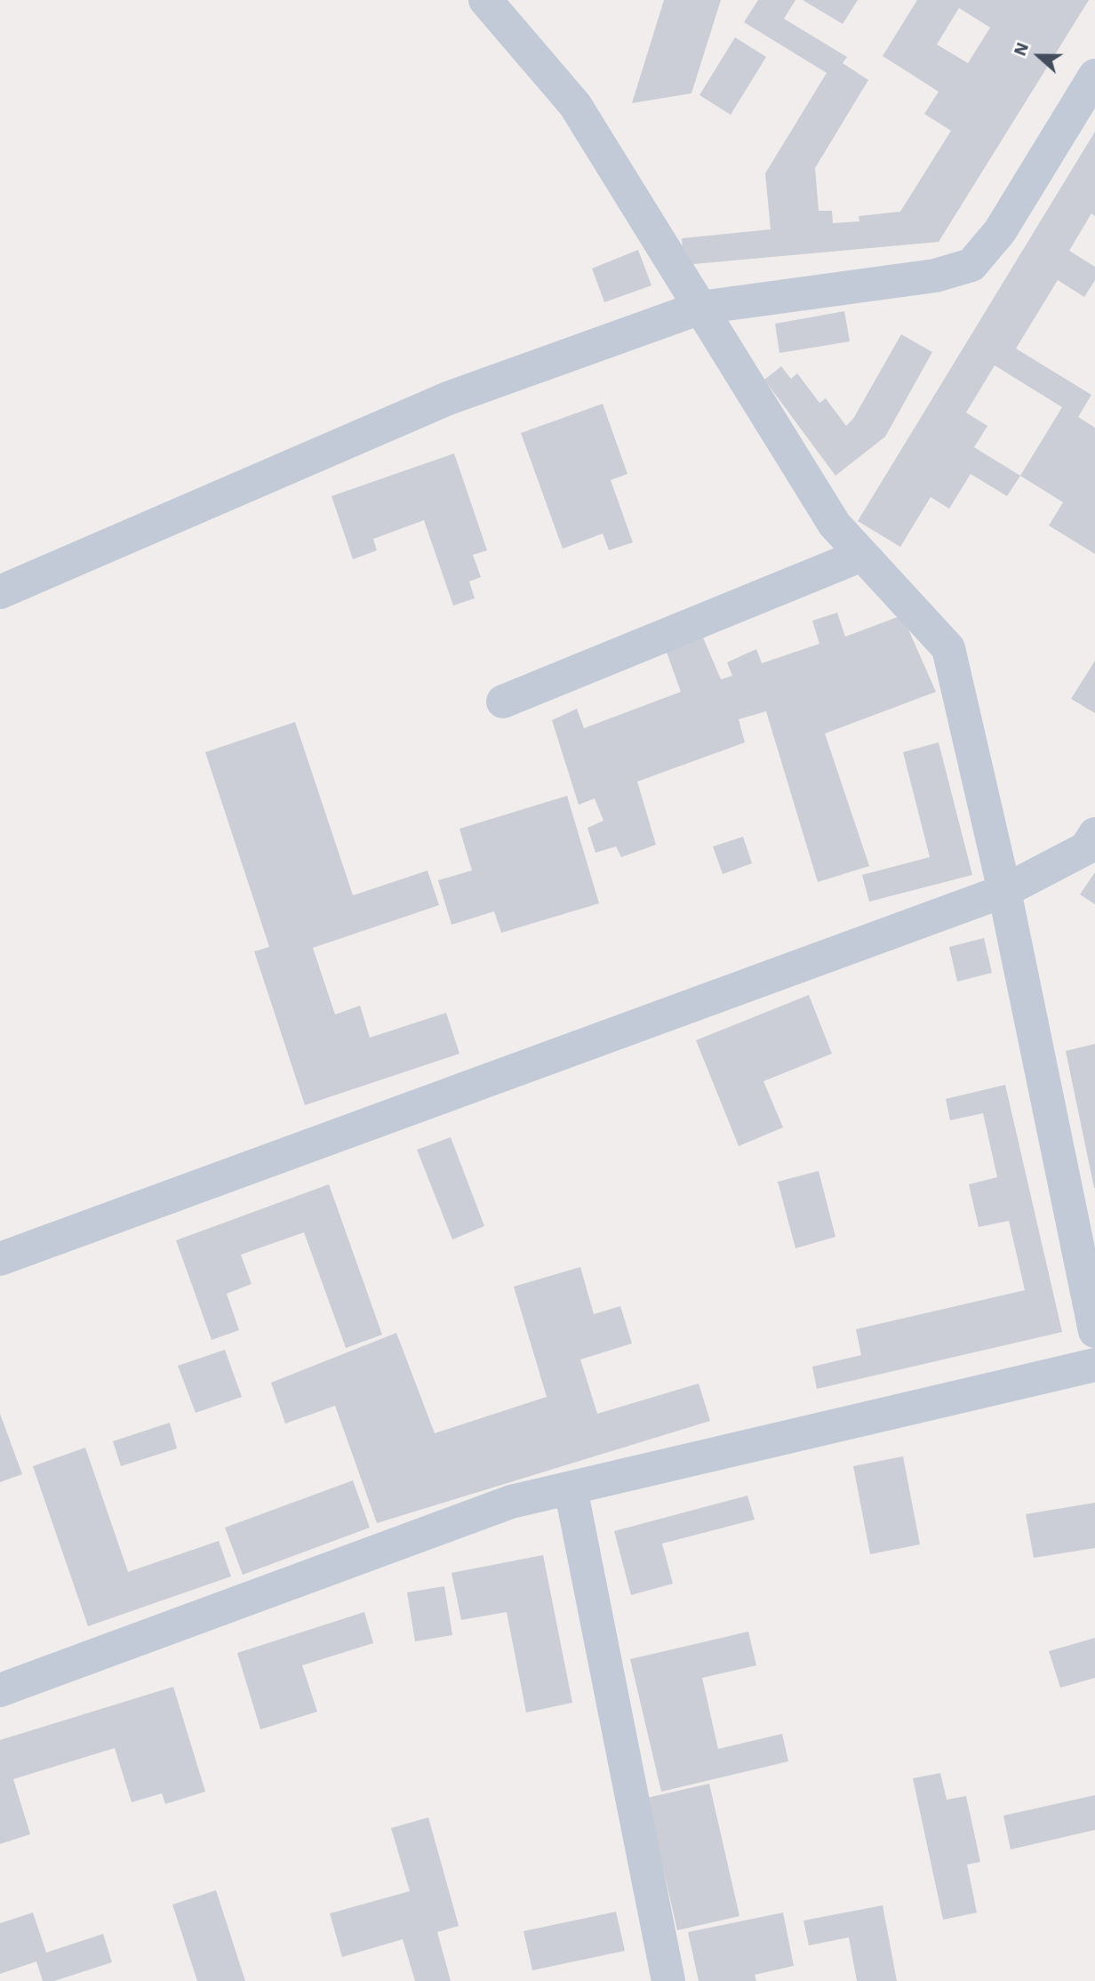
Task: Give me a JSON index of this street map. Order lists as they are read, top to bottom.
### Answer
{
  "north": "left"
}
